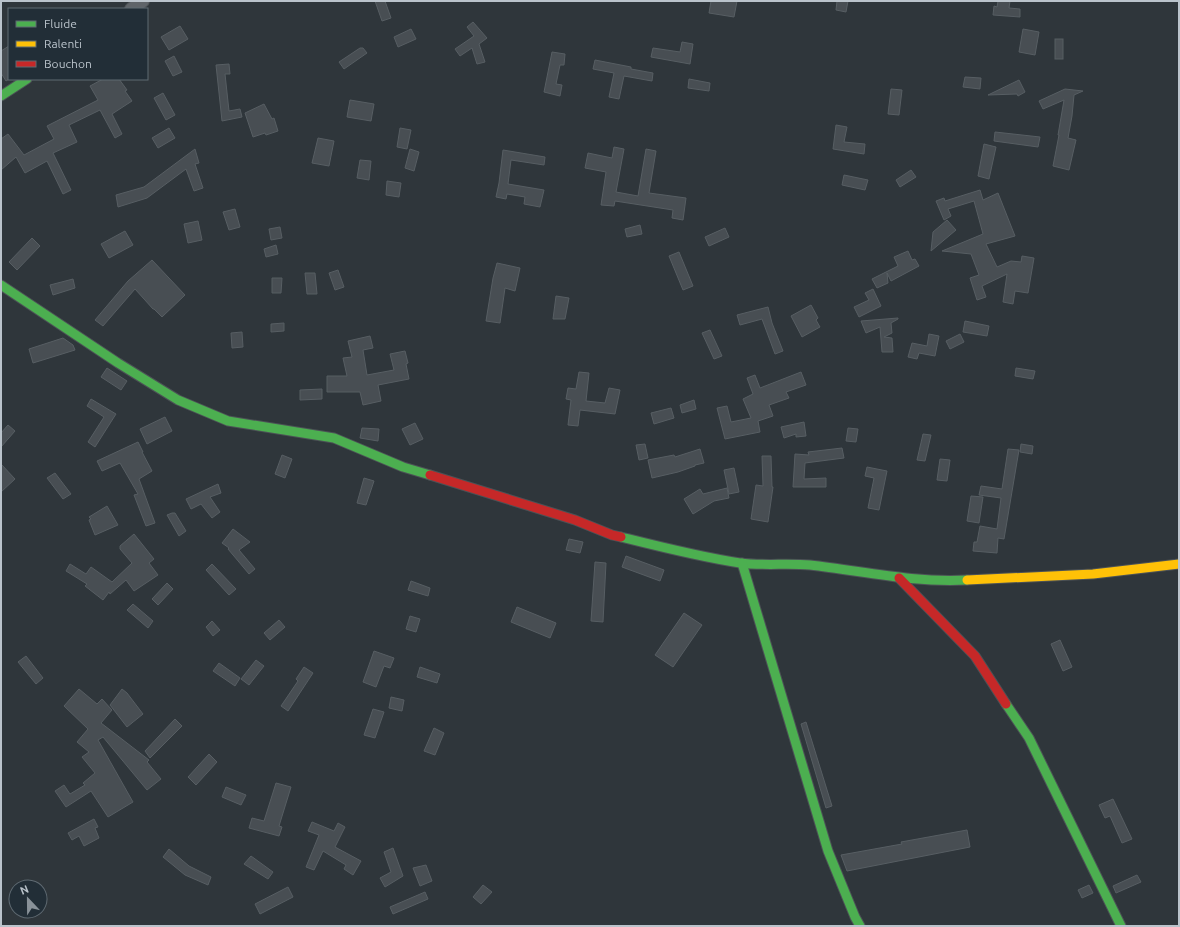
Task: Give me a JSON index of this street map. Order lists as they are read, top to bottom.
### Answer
{
  "legend": ["Fluide", "Ralenti", "Bouchon"],
  "north": "top"
}
